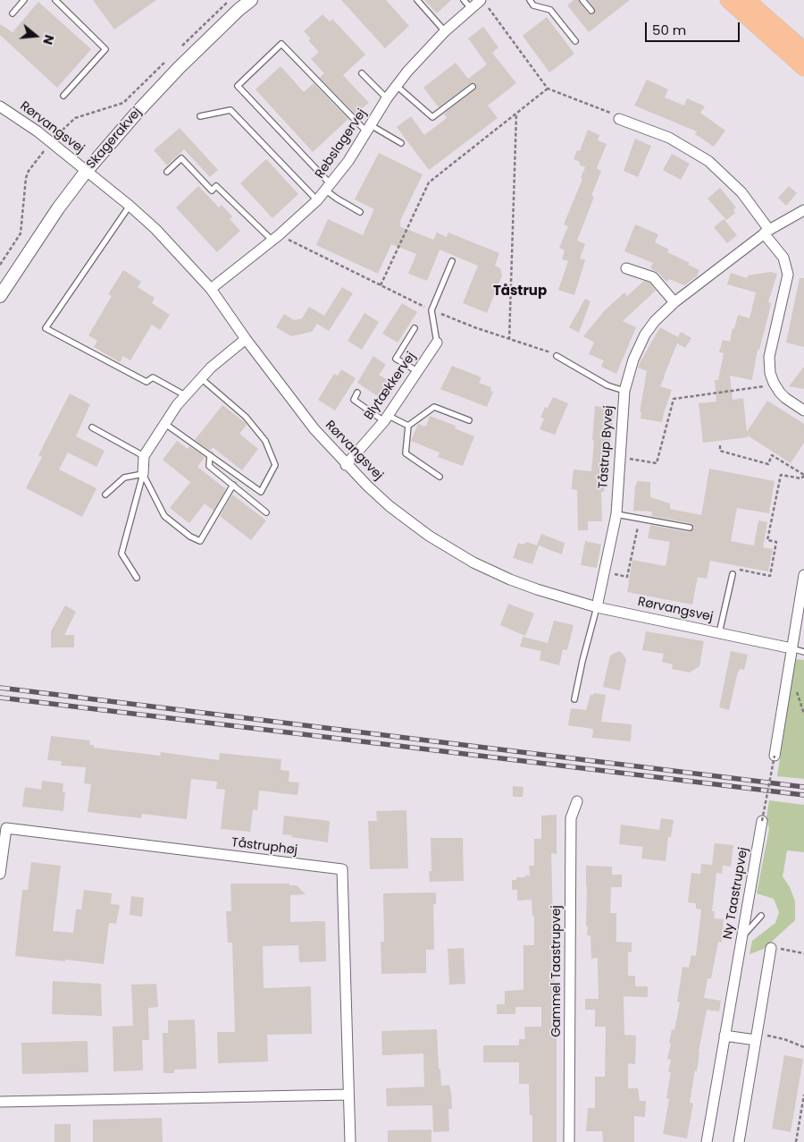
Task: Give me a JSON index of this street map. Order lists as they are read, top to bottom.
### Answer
{
  "streets": {
    "street": [
      "Rørvangsvej",
      "Skagerakvej",
      "Rebslagervej",
      "Blytækkervej",
      "Tåstrup Byvej",
      "Tåstruphøj",
      "Ny Taastrupvej",
      "Gammel Taastrupvej"
    ]
  },
  "crossings": [
    ["Rørvangsvej", "Skagerakvej"],
    ["Rørvangsvej", "Rebslagervej"],
    ["Rørvangsvej", "Blytækkervej"],
    ["Rørvangsvej", "Tåstrup Byvej"]
  ],
  "districts": ["Tåstrup"],
  "scale_bar": "50 m",
  "north": "right"
}
